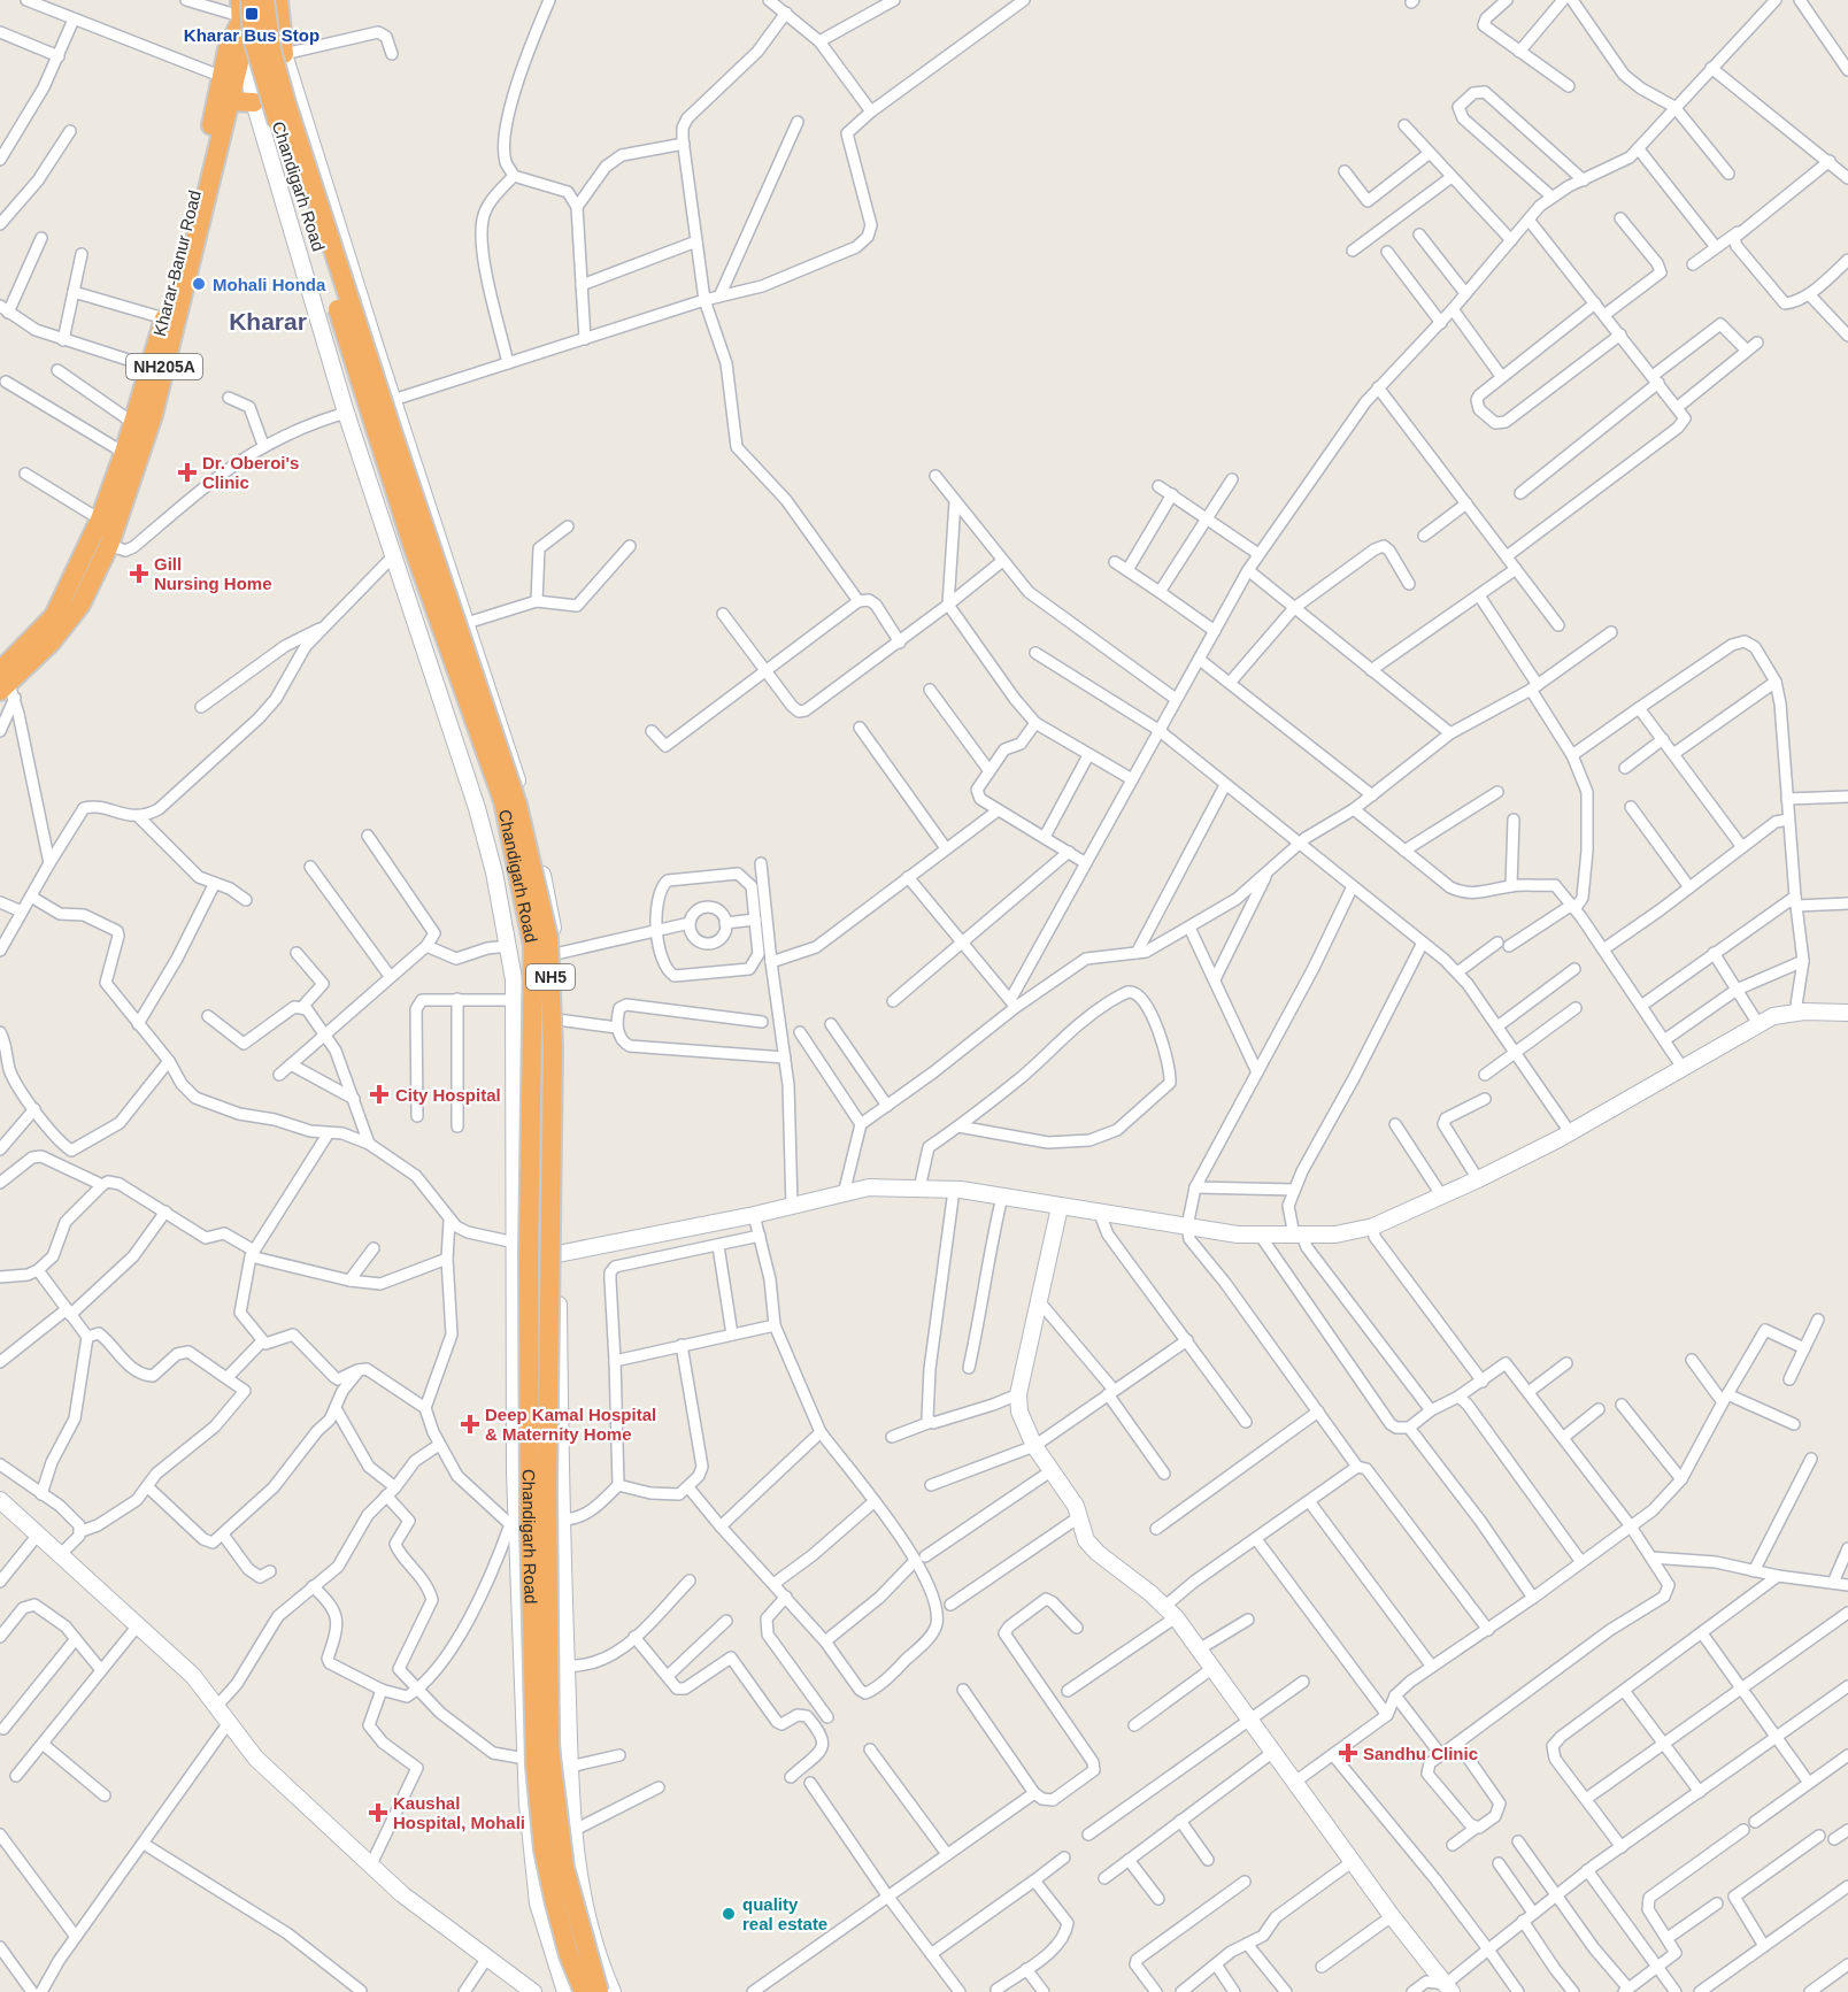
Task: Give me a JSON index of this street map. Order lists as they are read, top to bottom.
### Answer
{
  "streets": {
    "highway": [
      "Chandigarh Road",
      "Kharar-Banur Road",
      "NH205A",
      "NH5"
    ]
  },
  "crossings": [
    ["Chandigarh Road", "Kharar-Banur Road"],
    ["Kharar-Banur Road", "NH205A"]
  ],
  "districts": ["Kharar"],
  "places": {
    "transit": ["Kharar Bus Stop"],
    "other": ["Mohali Honda", "quality real estate"],
    "health": [
      "Dr. Oberoi's Clinic",
      "Gill Nursing Home",
      "City Hospital",
      "Deep Kamal Hospital & Maternity Home",
      "Sandhu Clinic",
      "Kaushal Hospital, Mohali"
    ]
  }
}
